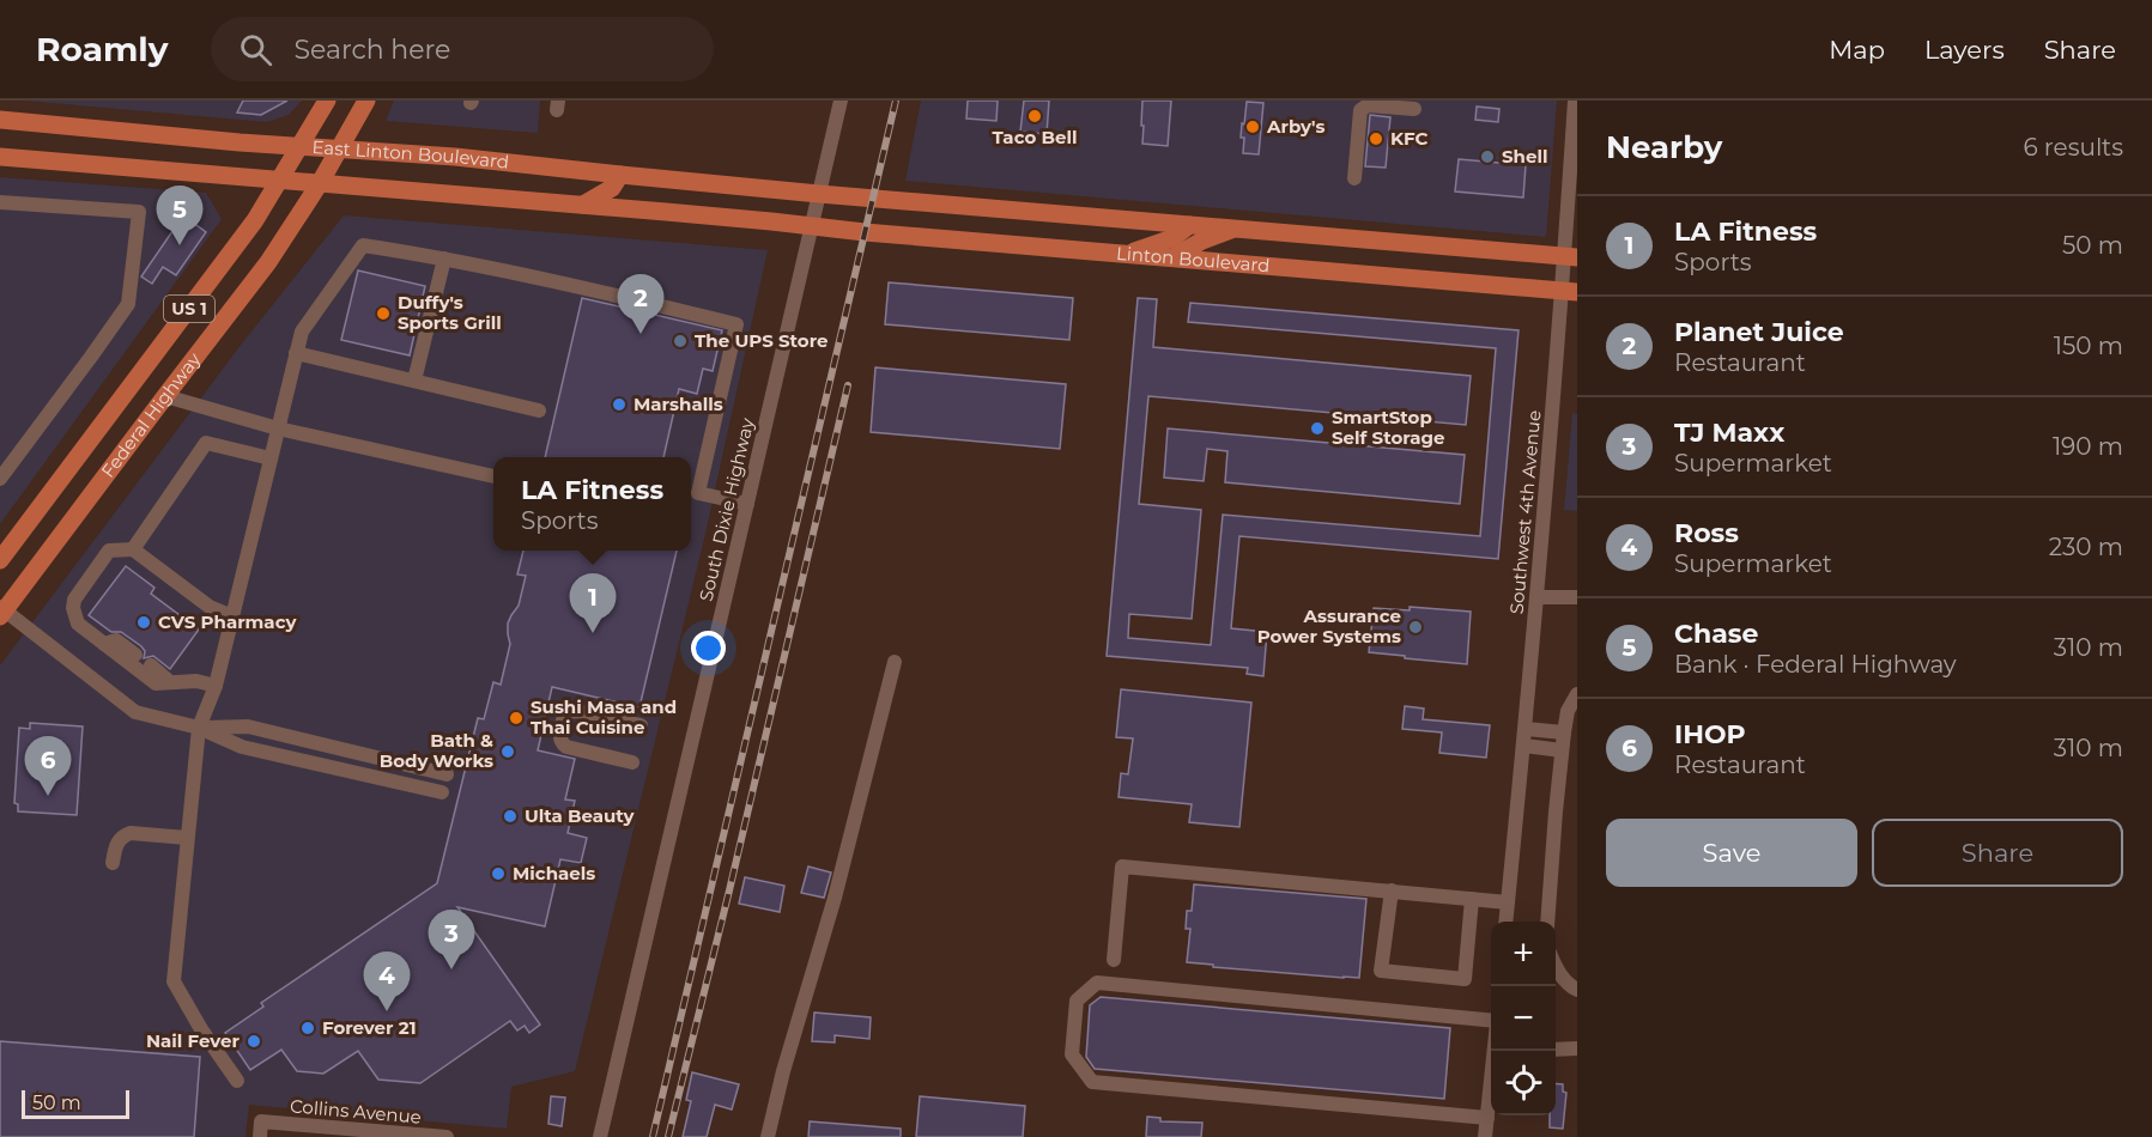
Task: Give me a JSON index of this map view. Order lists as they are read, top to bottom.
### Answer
{
  "streets": {
    "main road": [
      "East Linton Boulevard",
      "Linton Boulevard",
      "US 1",
      "Federal Highway"
    ],
    "street": ["South Dixie Highway", "Southwest 4th Avenue", "Collins Avenue"]
  },
  "crossings": [
    ["East Linton Boulevard", "Linton Boulevard"],
    ["East Linton Boulevard", "Federal Highway"],
    ["East Linton Boulevard", "South Dixie Highway"],
    ["Linton Boulevard", "South Dixie Highway"],
    ["Linton Boulevard", "Southwest 4th Avenue"]
  ],
  "places": [
    "Taco Bell",
    "Arby's",
    "KFC",
    "Shell",
    "Duffy's Sports Grill",
    "The UPS Store",
    "Marshalls",
    "SmartStop Self Storage",
    "CVS Pharmacy",
    "Assurance Power Systems",
    "Sushi Masa and Thai Cuisine",
    "Bath & Body Works",
    "Ulta Beauty",
    "Michaels",
    "Forever 21",
    "Nail Fever"
  ],
  "scale_bar": "50 m",
  "page": {
    "header": "Roamly",
    "search": "Search here",
    "nav": ["Map", "Layers", "Share"],
    "heading": ["Nearby", "6 results"],
    "pins": [
      "5",
      "2",
      "1",
      "6",
      "3",
      "4"
    ],
    "list": [
      {
        "mark": "1",
        "name": "LA Fitness",
        "note": "Sports",
        "value": "50 m"
      },
      {
        "mark": "2",
        "name": "Planet Juice",
        "note": "Restaurant",
        "value": "150 m"
      },
      {
        "mark": "3",
        "name": "TJ Maxx",
        "note": "Supermarket",
        "value": "190 m"
      },
      {
        "mark": "4",
        "name": "Ross",
        "note": "Supermarket",
        "value": "230 m"
      },
      {
        "mark": "5",
        "name": "Chase",
        "note": "Bank · Federal Highway",
        "value": "310 m"
      },
      {
        "mark": "6",
        "name": "IHOP",
        "note": "Restaurant",
        "value": "310 m"
      }
    ],
    "popup": ["LA Fitness", "Sports"],
    "buttons": ["Save", "Share"],
    "map_buttons": ["+", "−"],
    "scale": "50 m"
  }
}
